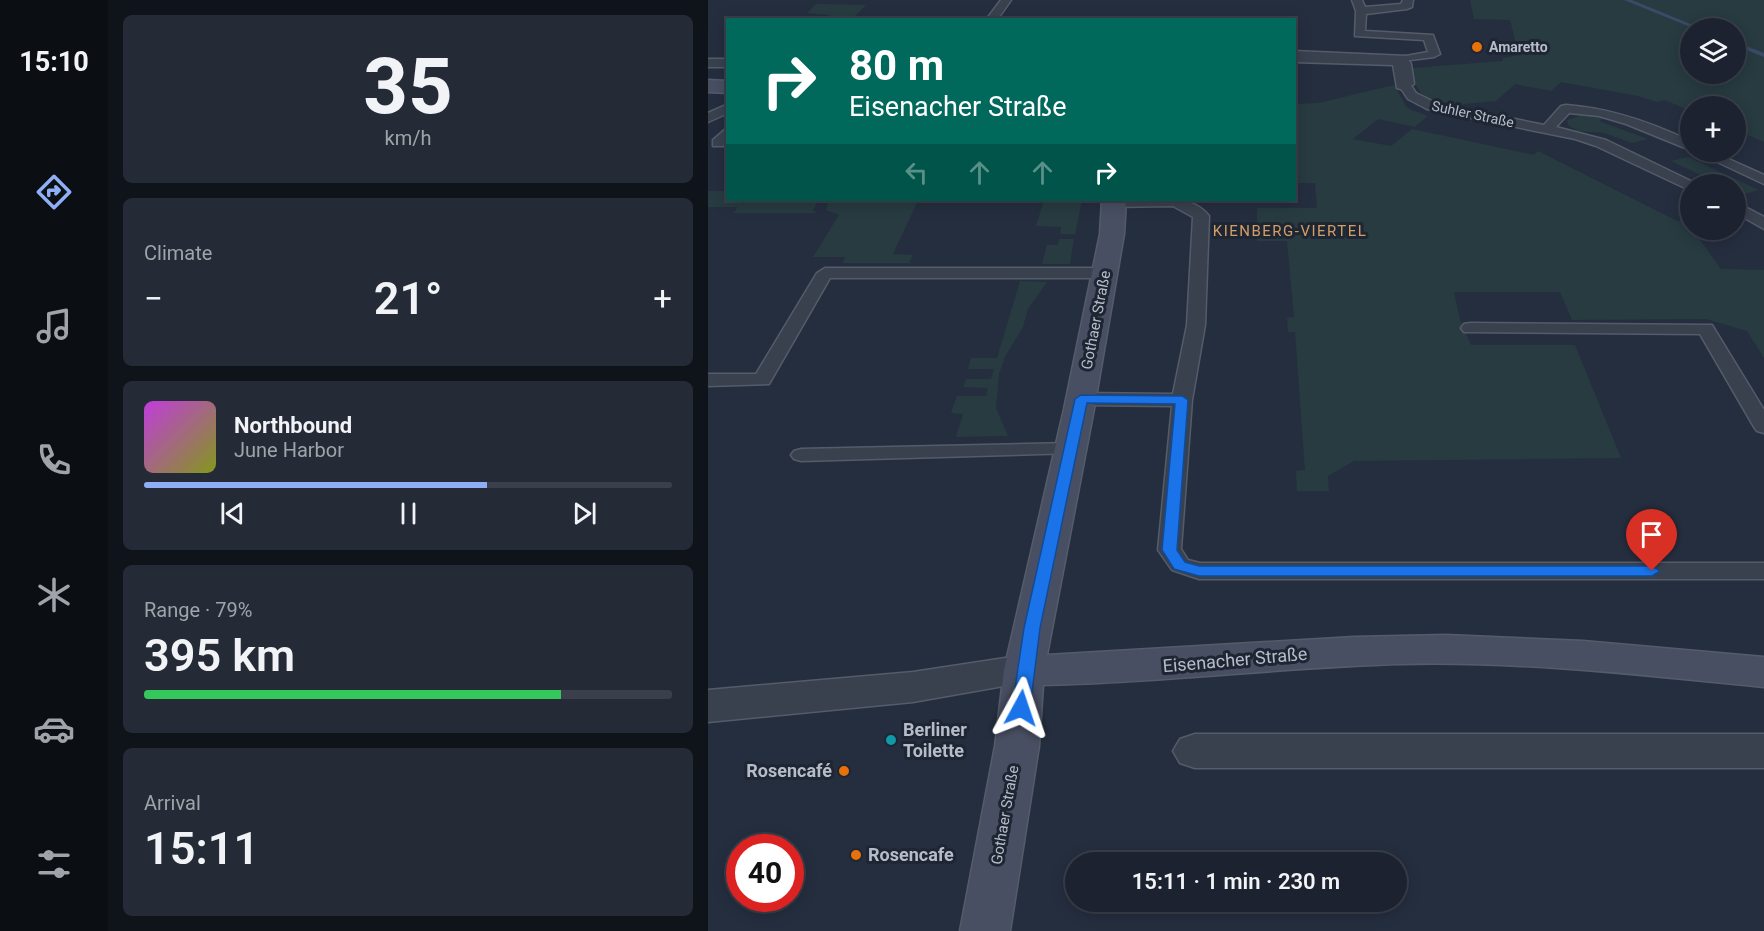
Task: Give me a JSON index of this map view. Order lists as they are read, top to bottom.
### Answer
{
  "streets": {
    "street": ["Suhler Straße", "Gothaer Straße", "Eisenacher Straße"]
  },
  "crossings": [
    ["Gothaer Straße", "Eisenacher Straße"]
  ],
  "districts": ["KIENBERG-VIERTEL"],
  "places": [
    "Amaretto",
    "Berliner Toilette",
    "Rosencafé",
    "Rosencafe"
  ],
  "page": {
    "tabs": "15:10",
    "tile": [
      ["35", "km/h"],
      "Climate",
      ["Range · 79%", "395 km"],
      ["Arrival", "15:11"]
    ],
    "map_buttons": ["+", "−"],
    "turn": ["80 m", "Eisenacher Straße"],
    "heat": ["−", "21°", "+"],
    "song": ["Northbound", "June Harbor"],
    "limit": "40",
    "trip": "15:11 · 1 min · 230 m"
  }
}
